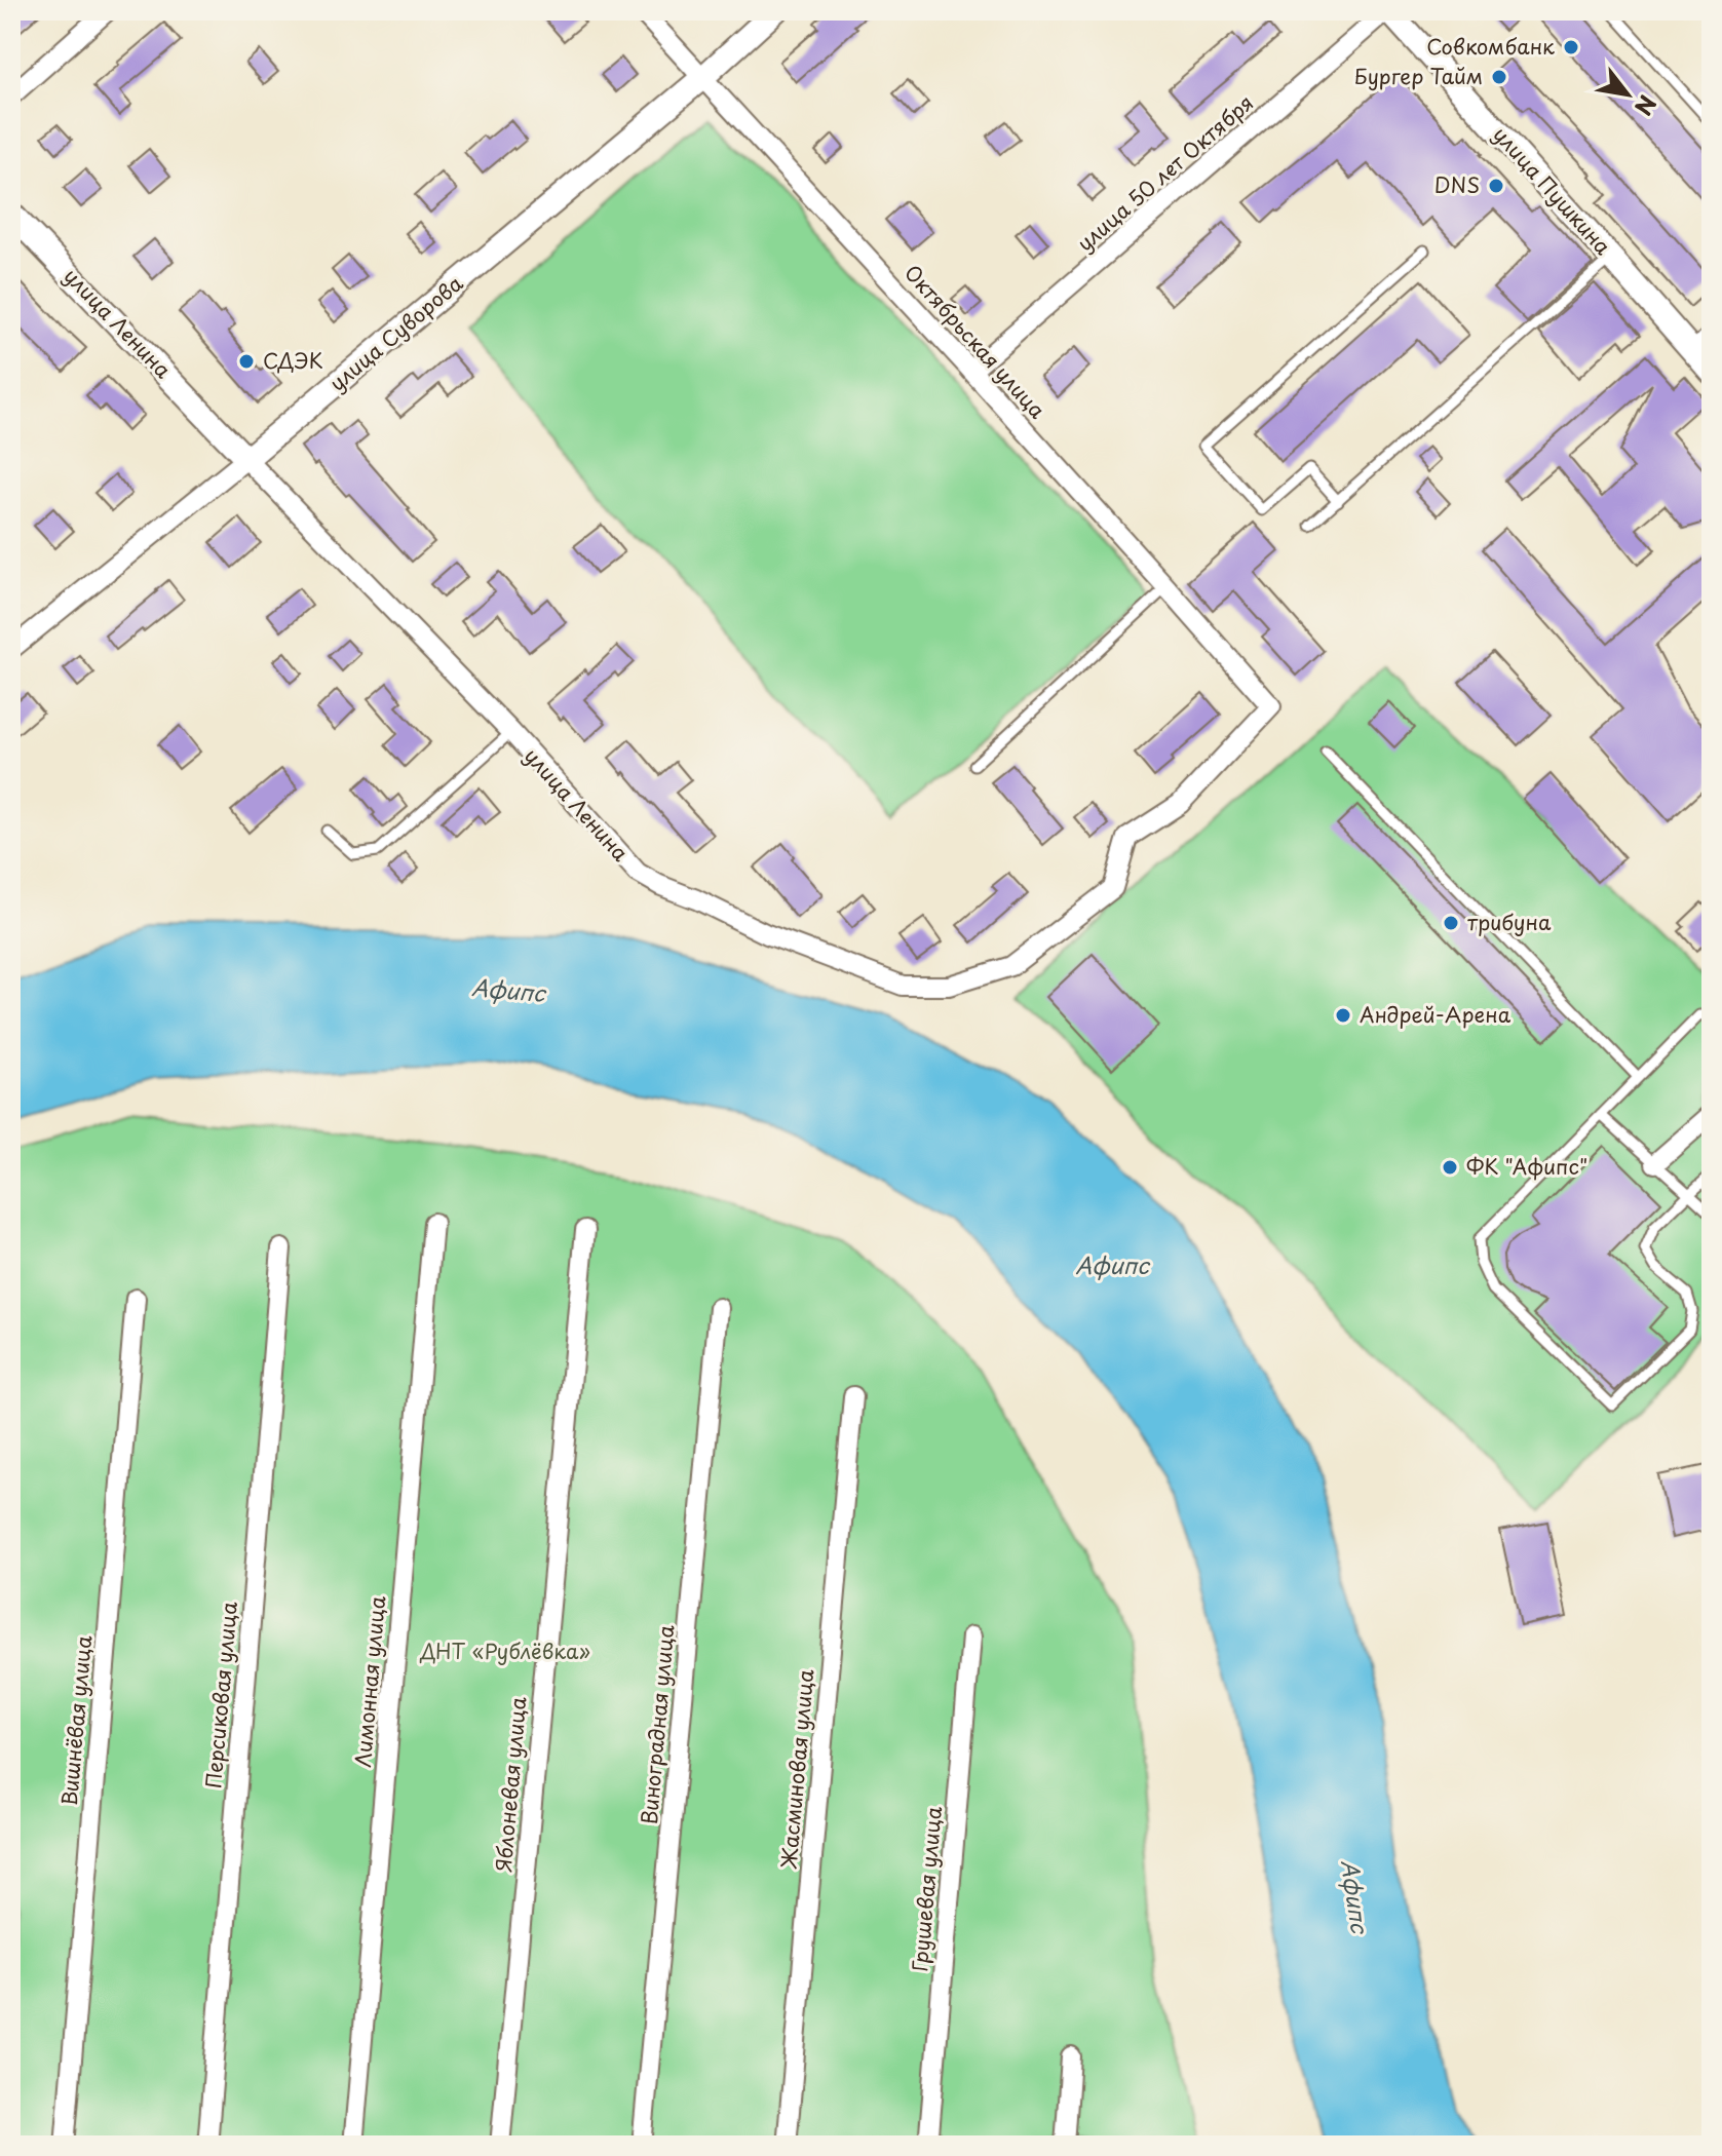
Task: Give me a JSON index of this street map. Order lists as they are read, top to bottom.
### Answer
{
  "streets": {
    "street": [
      "улица 50 лет Октября",
      "улица Пушкина",
      "улица Ленина",
      "улица Суворова",
      "Октябрьская улица",
      "Лимонная улица",
      "Персиковая улица",
      "Вишнёвая улица",
      "Виноградная улица",
      "Жасминовая улица",
      "Яблоневая улица",
      "Грушевая улица"
    ]
  },
  "crossings": [
    ["улица 50 лет Октября", "улица Пушкина"],
    ["улица 50 лет Октября", "Октябрьская улица"],
    ["улица Ленина", "улица Суворова"],
    ["улица Ленина", "Октябрьская улица"],
    ["улица Суворова", "Октябрьская улица"]
  ],
  "water": ["Афипс"],
  "parks": ["ДНТ «Рублёвка»"],
  "places": [
    "Совкомбанк",
    "Бургер Тайм",
    "DNS",
    "СДЭК",
    "трибуна",
    "Андрей-Арена",
    "ФК \"Афипс\""
  ],
  "north": "bottom right"
}
